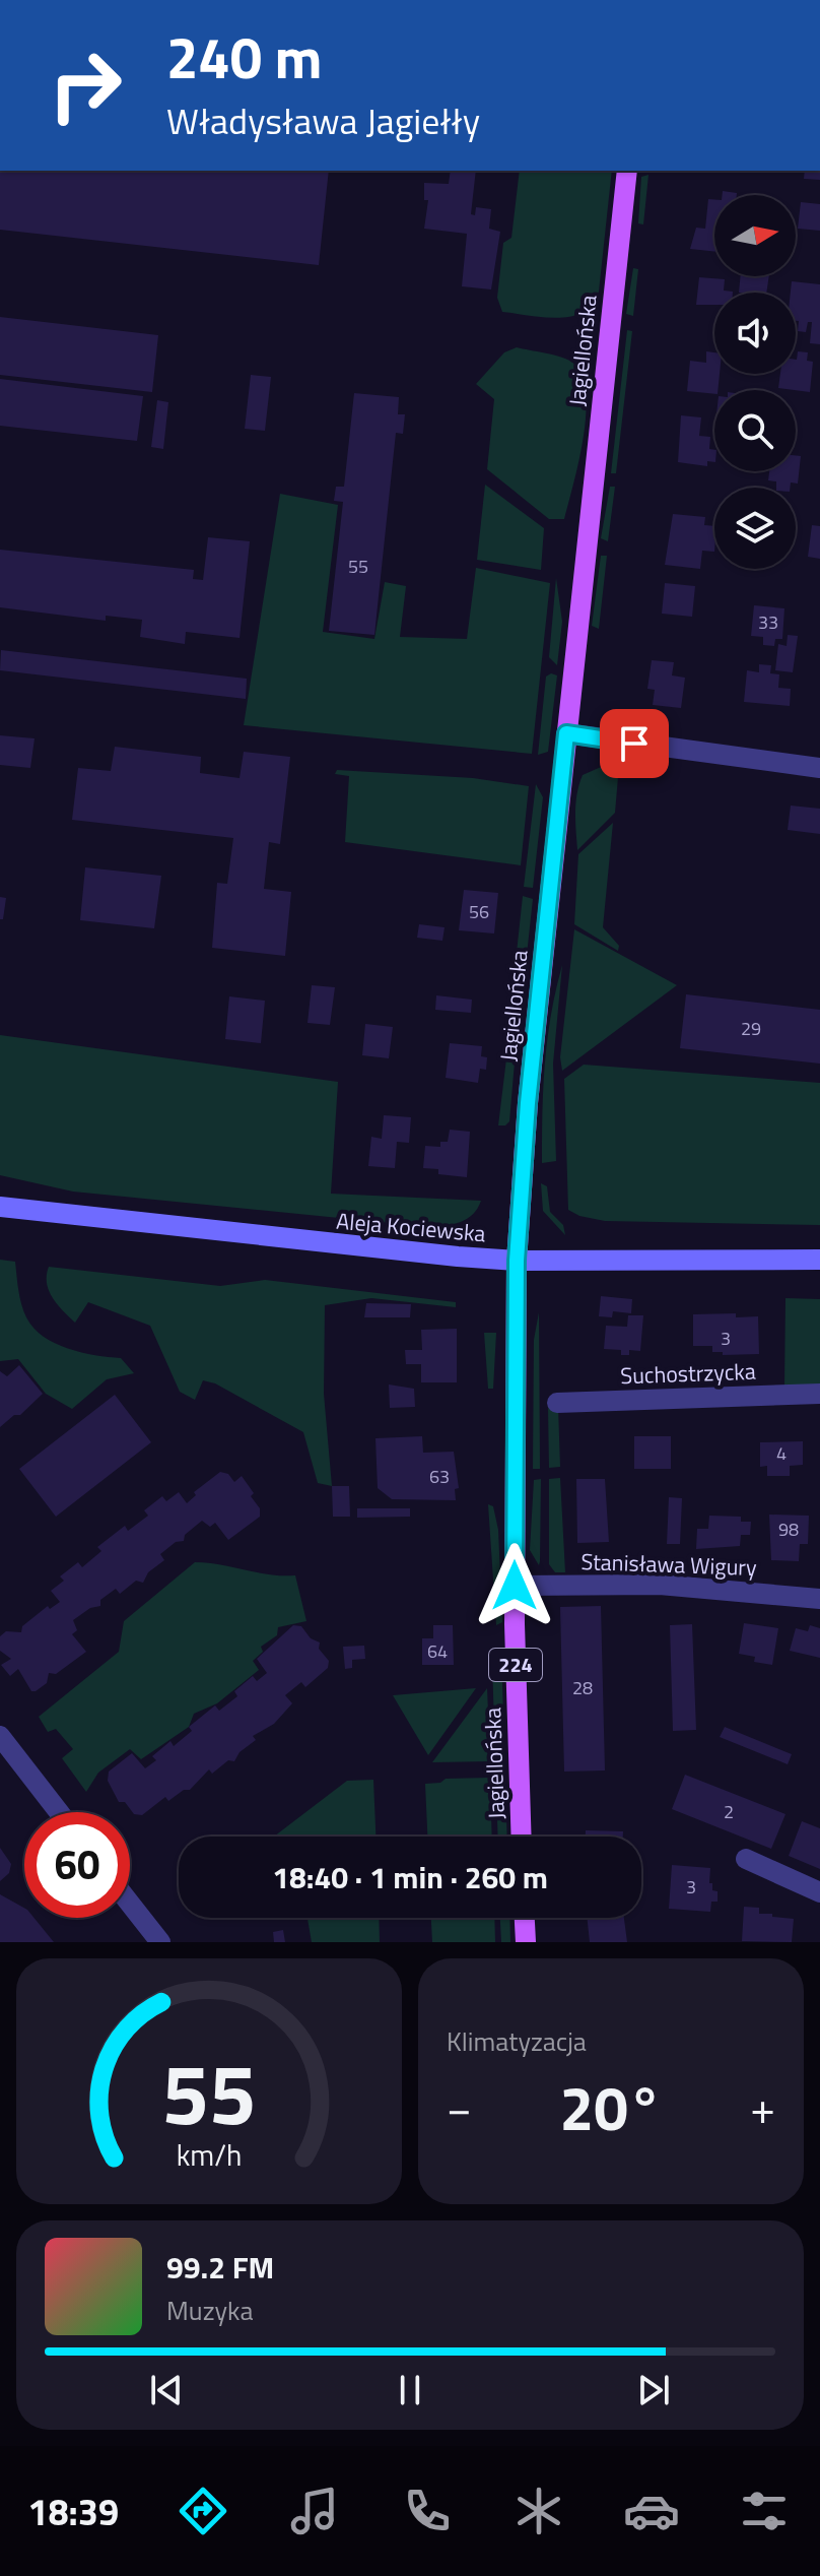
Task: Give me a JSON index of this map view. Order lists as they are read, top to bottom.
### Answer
{
  "streets": {
    "main road": ["Jagiellońska", "224"],
    "street": ["Aleja Kociewska", "Suchostrzycka", "Stanisława Wigury"]
  },
  "crossings": [
    ["Jagiellońska", "Aleja Kociewska"],
    ["Jagiellońska", "Stanisława Wigury"]
  ],
  "house_numbers": [
    "55",
    "33",
    "56",
    "29",
    "3",
    "4",
    "63",
    "98",
    "64",
    "28",
    "2",
    "3"
  ],
  "north": "right",
  "page": {
    "turn": ["240 m", "Władysława Jagiełły"],
    "limit": "60",
    "trip": "18:40 · 1 min · 260 m",
    "tile": "Klimatyzacja",
    "heat": ["−", "20°", "+"],
    "song": ["99.2 FM", "Muzyka"],
    "tabs": "18:39",
    "gauge": ["55", "km/h"]
  }
}
